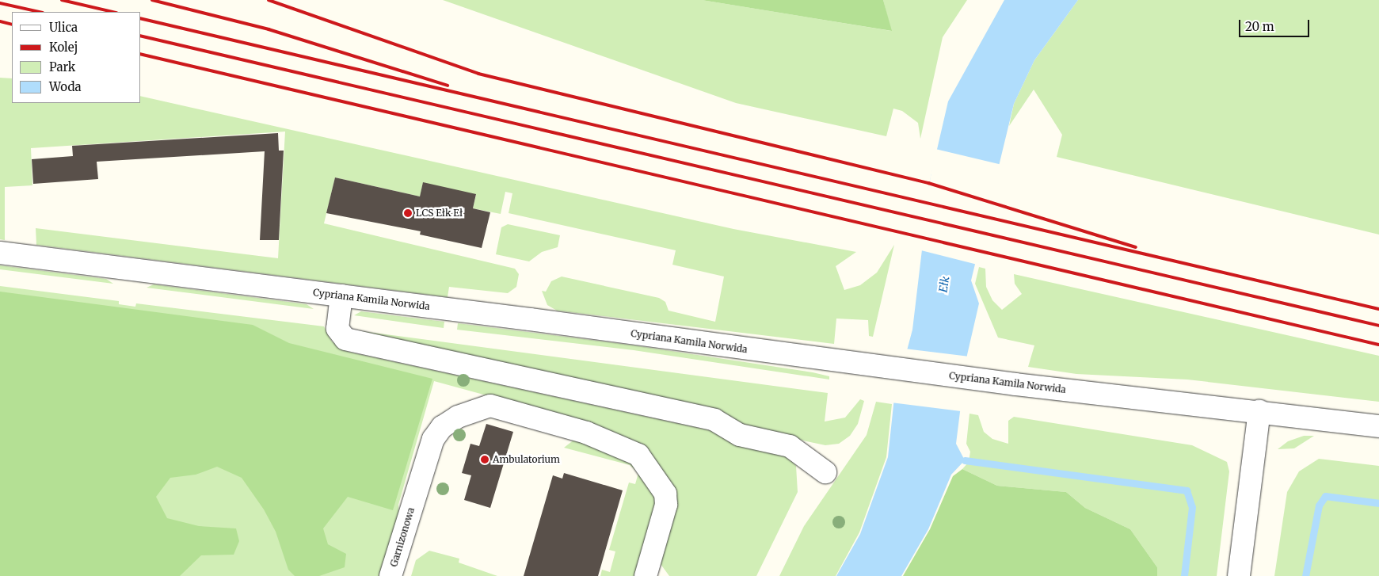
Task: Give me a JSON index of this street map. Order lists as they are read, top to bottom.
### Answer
{
  "streets": {
    "street": ["Cypriana Kamila Norwida", "Garnizonowa"]
  },
  "water": ["Ełk"],
  "places": ["LCS Ełk Eł", "Ambulatorium"],
  "legend": [
    "Ulica",
    "Kolej",
    "Park",
    "Woda"
  ],
  "scale_bar": "20 m"
}
